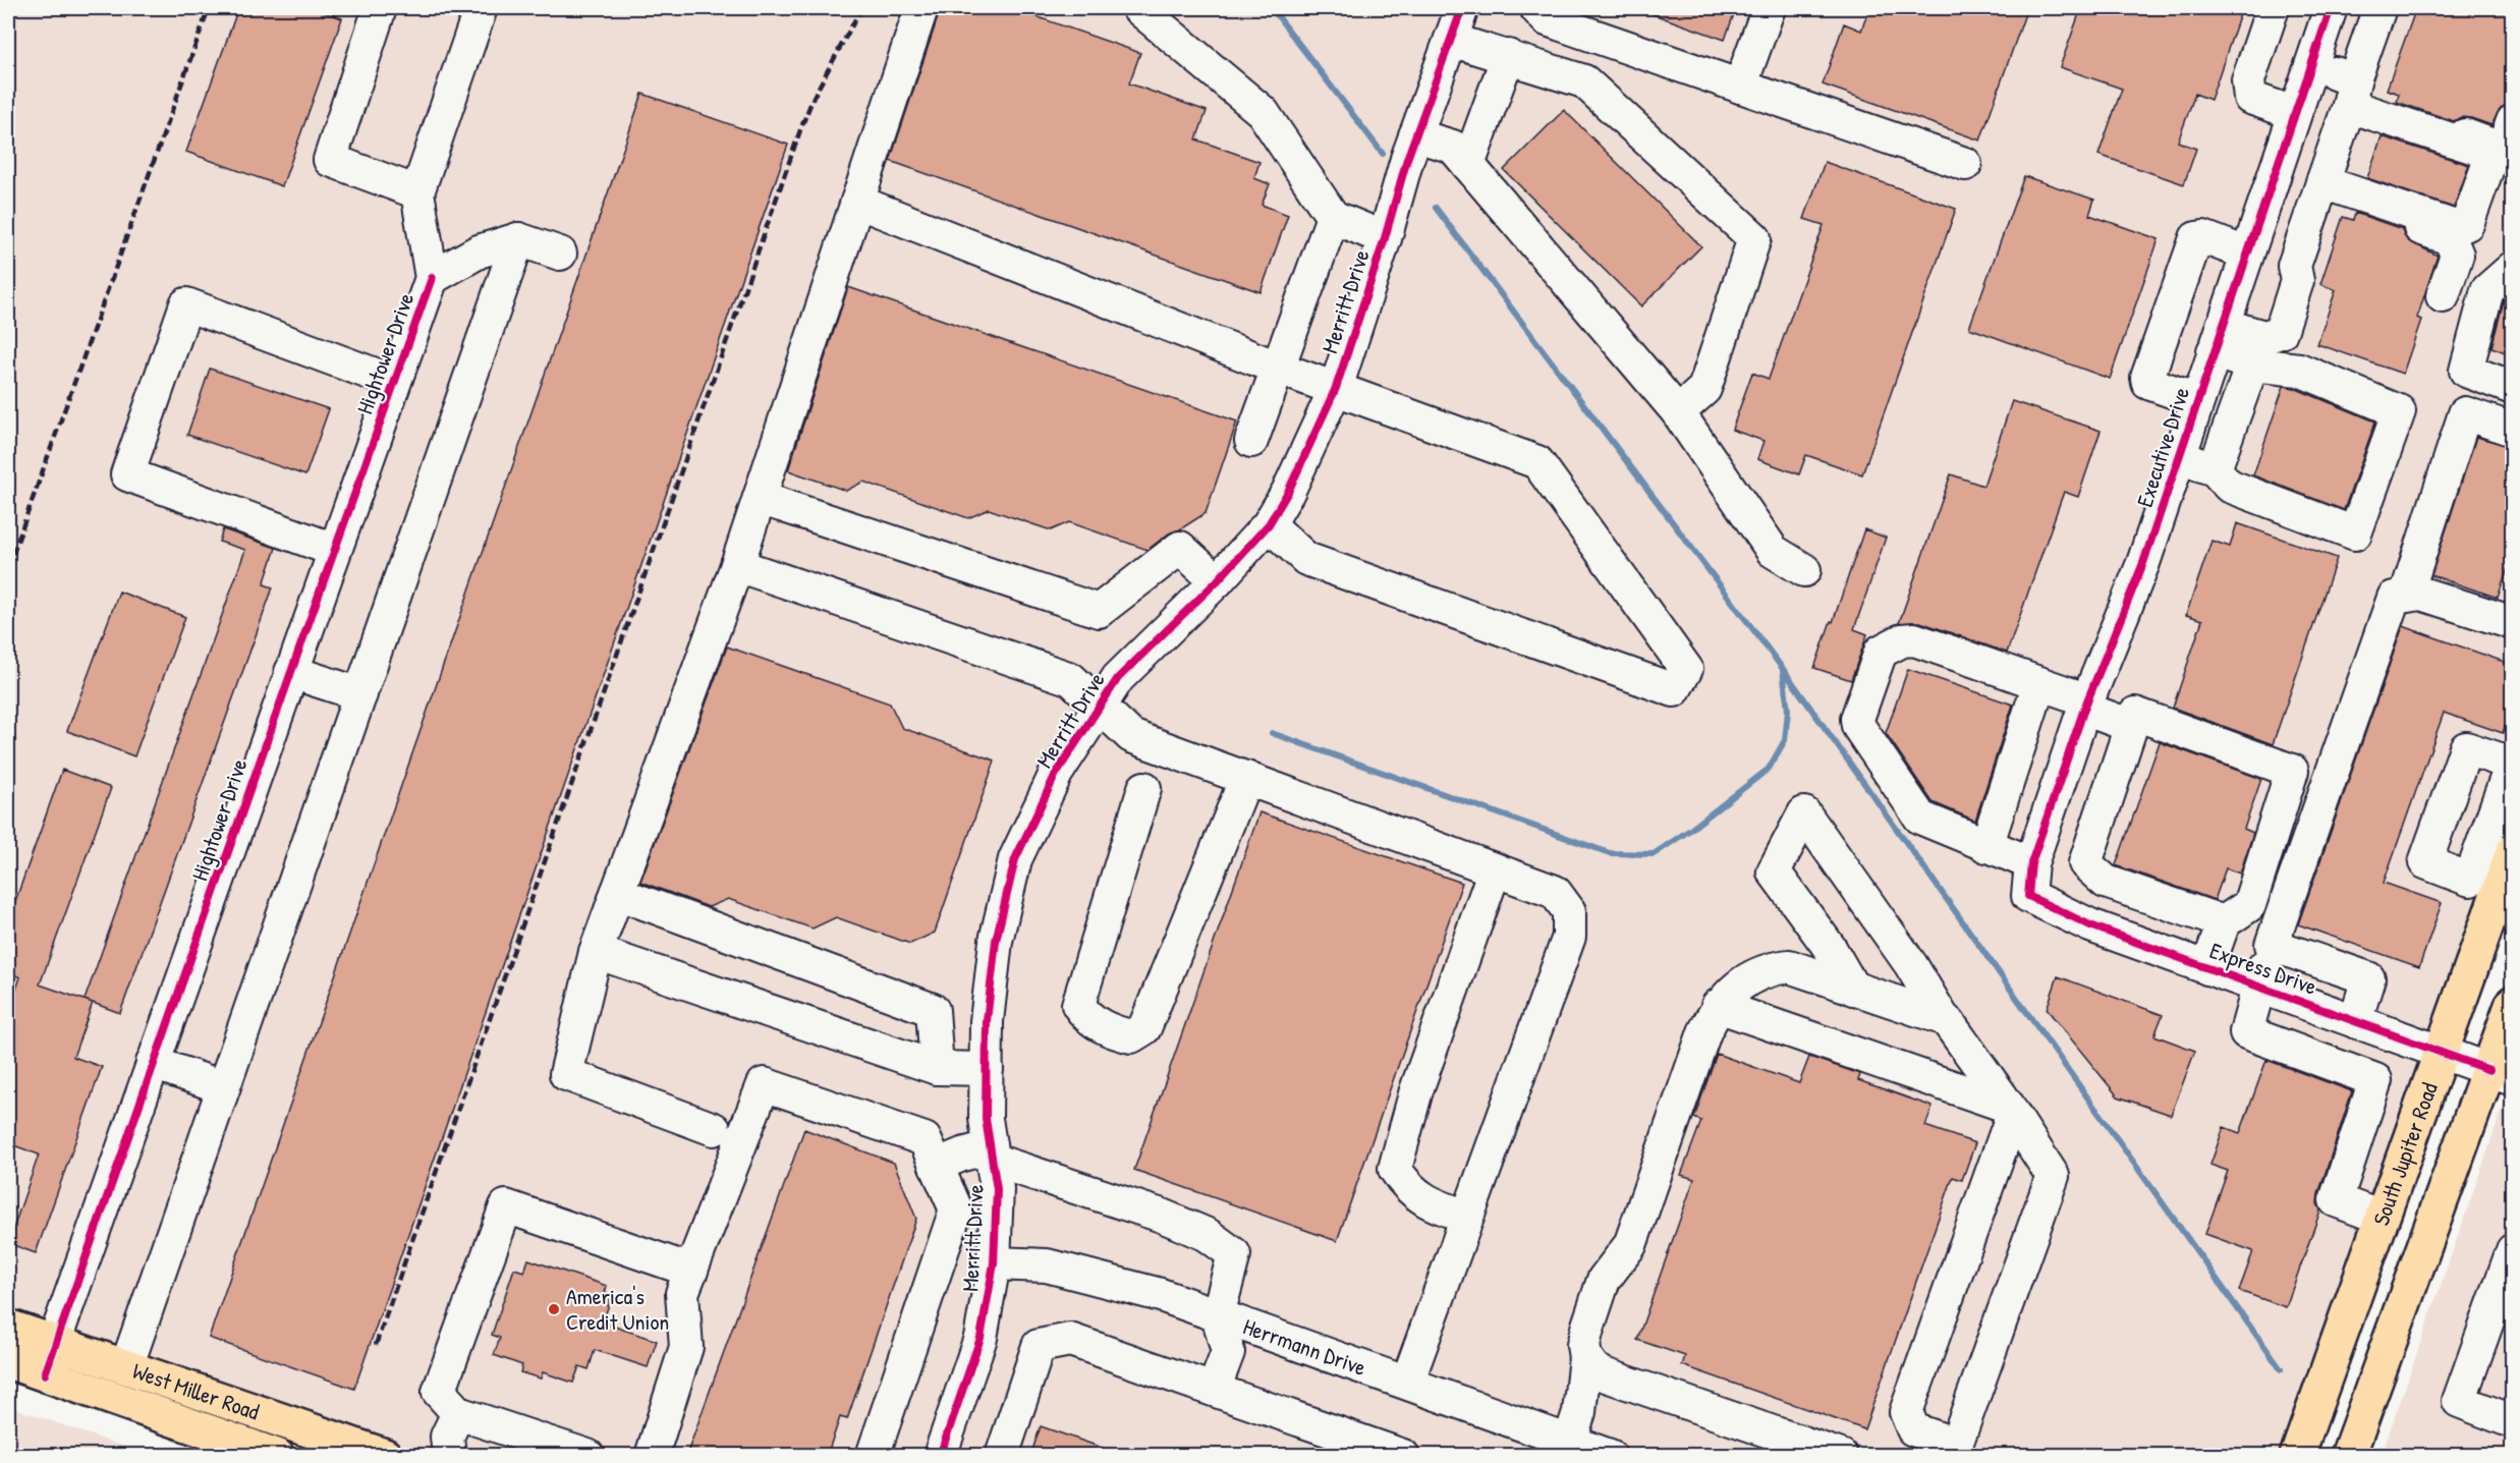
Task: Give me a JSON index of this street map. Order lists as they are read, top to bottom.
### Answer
{
  "streets": {
    "main road": ["South Jupiter Road", "West Miller Road"],
    "street": [
      "Merritt Drive",
      "Hightower Drive",
      "Executive Drive",
      "Express Drive",
      "Herrmann Drive"
    ]
  },
  "crossings": [
    ["Merritt Drive", "Herrmann Drive"],
    ["Hightower Drive", "West Miller Road"],
    ["Executive Drive", "Express Drive"],
    ["Express Drive", "South Jupiter Road"]
  ],
  "places": ["America's Credit Union"]
}
